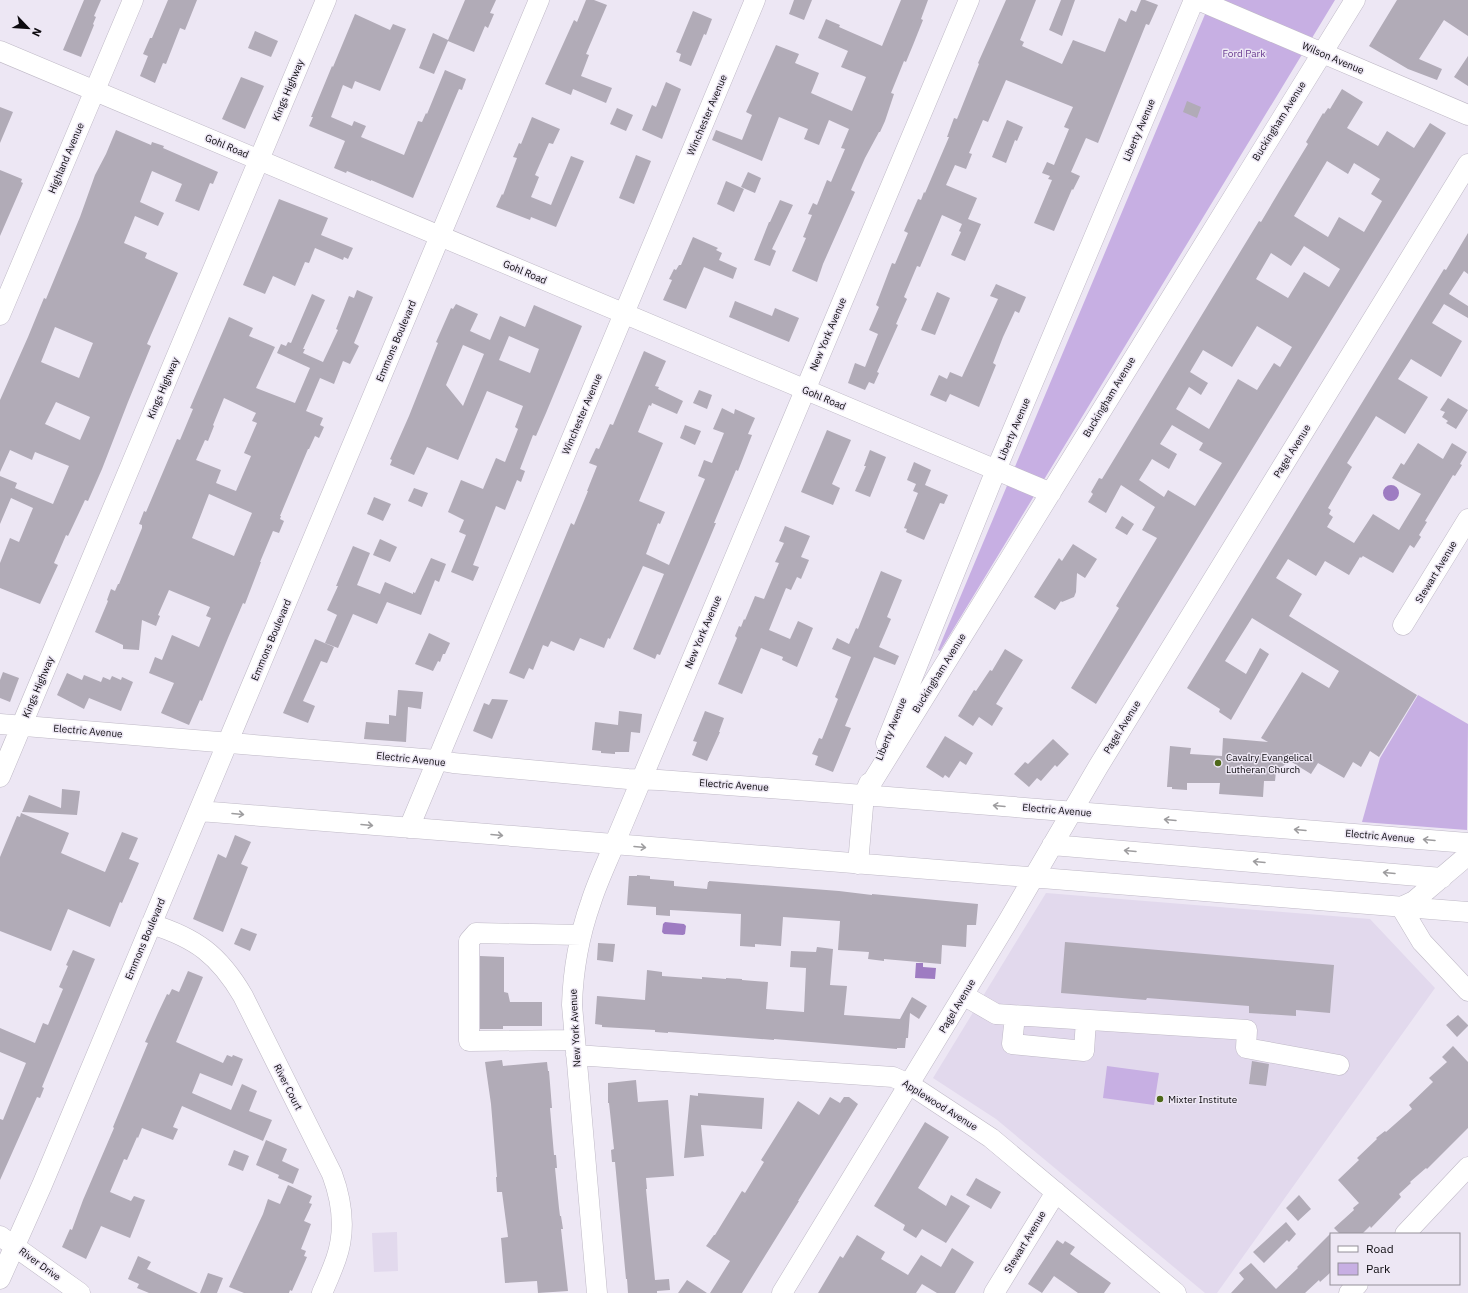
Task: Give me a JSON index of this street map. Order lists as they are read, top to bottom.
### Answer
{
  "streets": {
    "street": [
      "Wilson Avenue",
      "Kings Highway",
      "Winchester Avenue",
      "Buckingham Avenue",
      "Liberty Avenue",
      "Gohl Road",
      "Highland Avenue",
      "New York Avenue",
      "Emmons Boulevard",
      "Pagel Avenue",
      "Stewart Avenue",
      "Electric Avenue",
      "River Court",
      "Applewood Avenue",
      "River Drive"
    ]
  },
  "crossings": [
    ["Wilson Avenue", "Buckingham Avenue"],
    ["Kings Highway", "Gohl Road"],
    ["Kings Highway", "Electric Avenue"],
    ["Winchester Avenue", "Gohl Road"],
    ["Winchester Avenue", "Electric Avenue"],
    ["Buckingham Avenue", "Liberty Avenue"],
    ["Buckingham Avenue", "Gohl Road"],
    ["Buckingham Avenue", "Electric Avenue"],
    ["Liberty Avenue", "Gohl Road"],
    ["Liberty Avenue", "Electric Avenue"],
    ["Gohl Road", "Highland Avenue"],
    ["Gohl Road", "New York Avenue"],
    ["Gohl Road", "Emmons Boulevard"],
    ["New York Avenue", "Electric Avenue"],
    ["New York Avenue", "Applewood Avenue"],
    ["Emmons Boulevard", "Electric Avenue"],
    ["Emmons Boulevard", "River Court"],
    ["Emmons Boulevard", "River Drive"],
    ["Pagel Avenue", "Electric Avenue"],
    ["Pagel Avenue", "Applewood Avenue"],
    ["Stewart Avenue", "Applewood Avenue"]
  ],
  "parks": ["Ford Park"],
  "places": ["Cavalry Evangelical Lutheran Church", "Mixter Institute"],
  "legend": ["Road", "Park"],
  "north": "bottom right"
}
